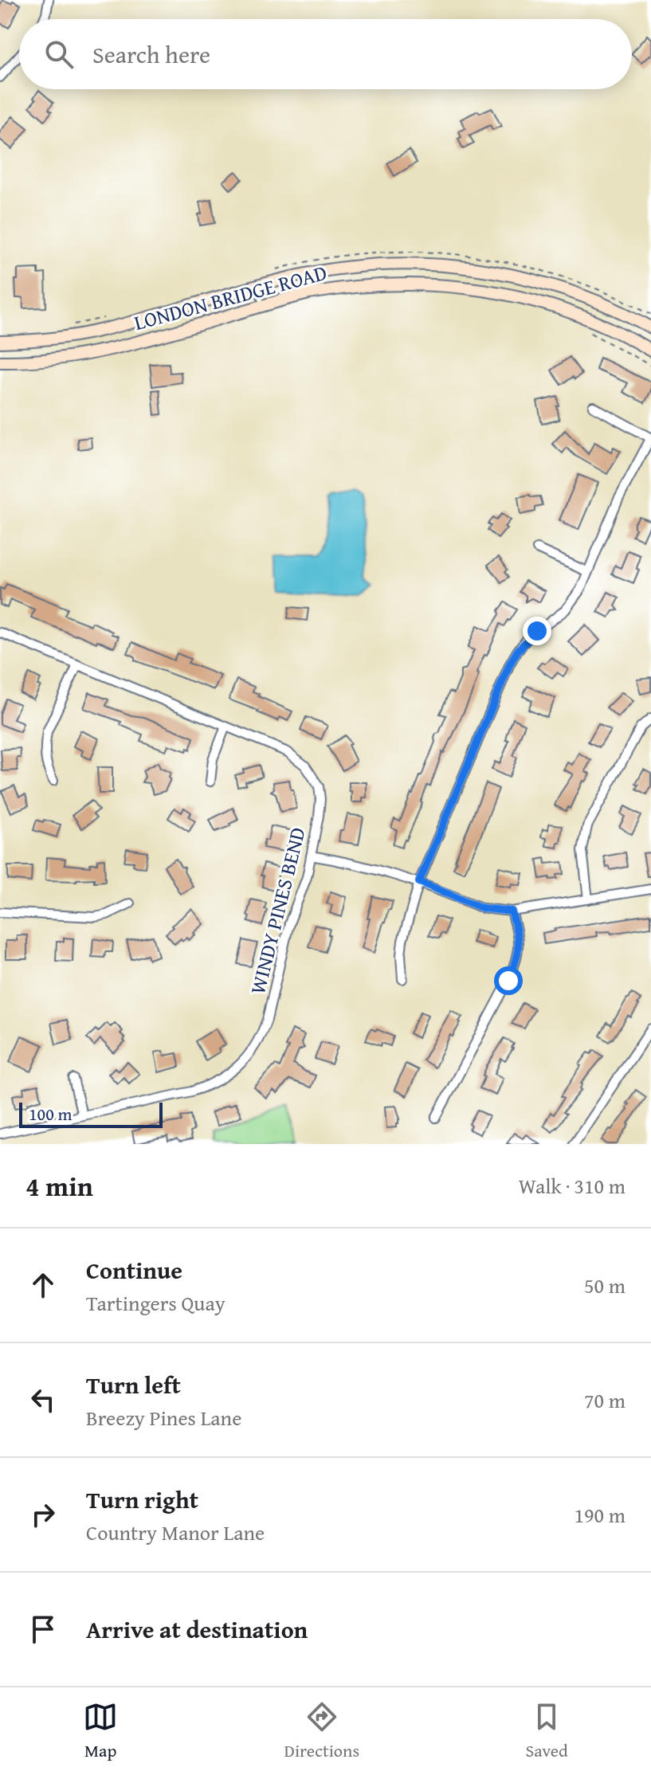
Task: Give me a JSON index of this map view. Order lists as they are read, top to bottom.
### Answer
{
  "streets": {
    "main road": ["LONDON BRIDGE ROAD"],
    "street": ["WINDY PINES BEND"]
  },
  "scale_bar": "100 m",
  "page": {
    "search": "Search here",
    "scale": "100 m",
    "heading": ["4 min", "Walk · 310 m"],
    "list": [
      ["Continue", "Tartingers Quay", "50 m"],
      ["Turn left", "Breezy Pines Lane", "70 m"],
      ["Turn right", "Country Manor Lane", "190 m"],
      "Arrive at destination"
    ],
    "nav": ["Map", "Directions", "Saved"]
  }
}
